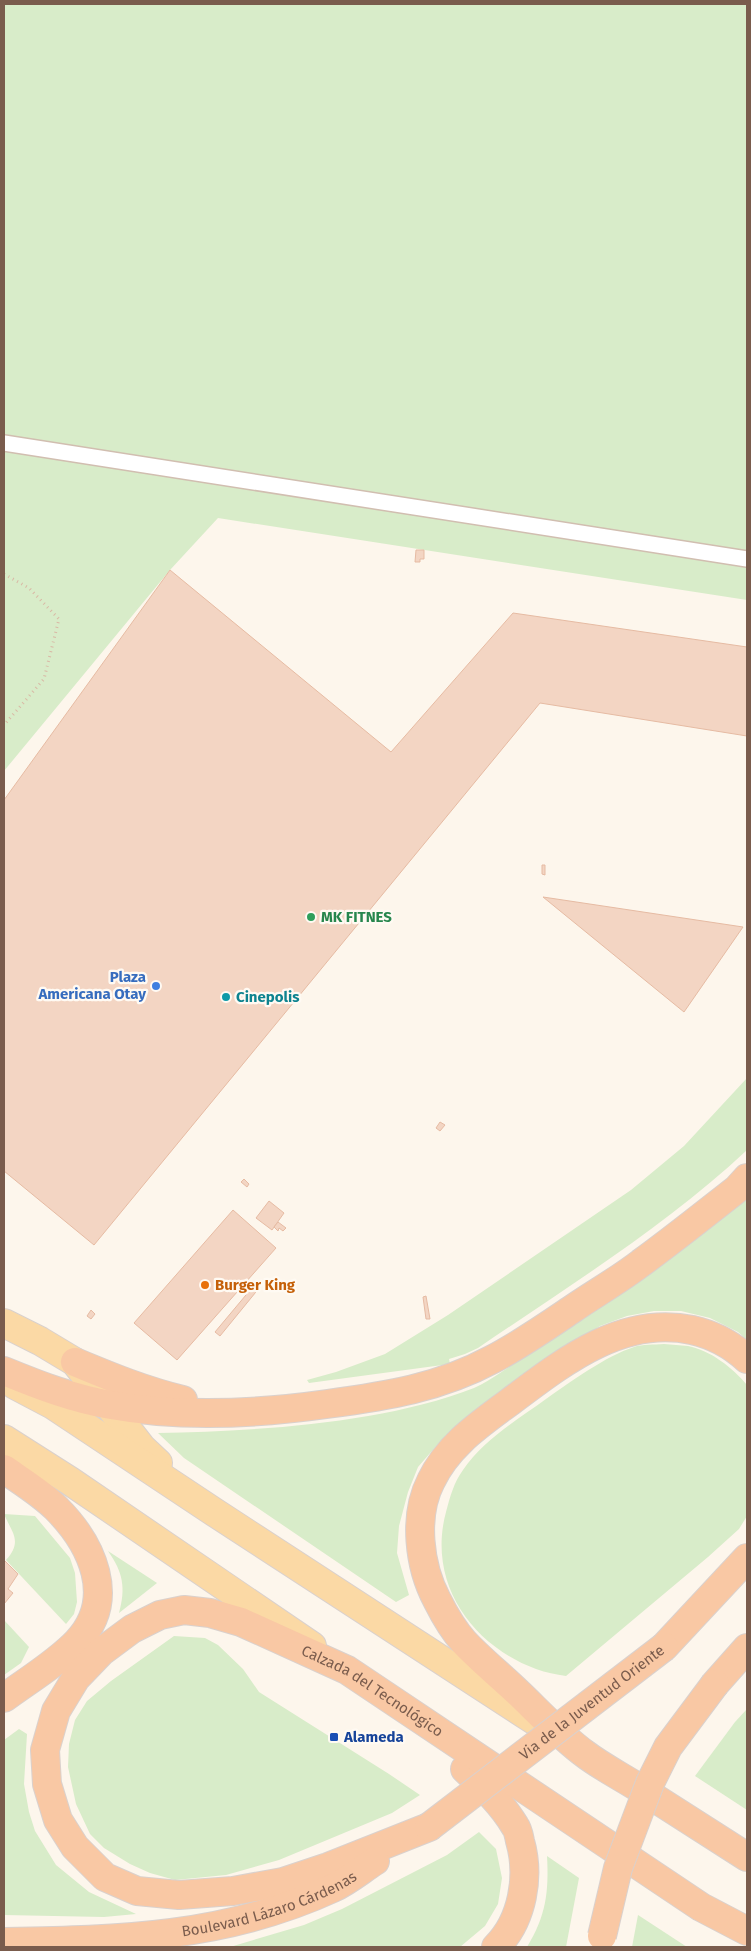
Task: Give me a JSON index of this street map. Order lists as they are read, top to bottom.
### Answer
{
  "streets": {
    "highway": ["Calzada del Tecnológico", "Via de la Juventud Oriente", "Boulevard Lázaro Cárdenas"]
  },
  "crossings": [
    ["Via de la Juventud Oriente", "Boulevard Lázaro Cárdenas"]
  ],
  "places": {
    "other": [
      "MK FITNES",
      "Plaza Americana Otay",
      "Cinepolis",
      "Burger King"
    ],
    "transit": ["Alameda"]
  }
}
